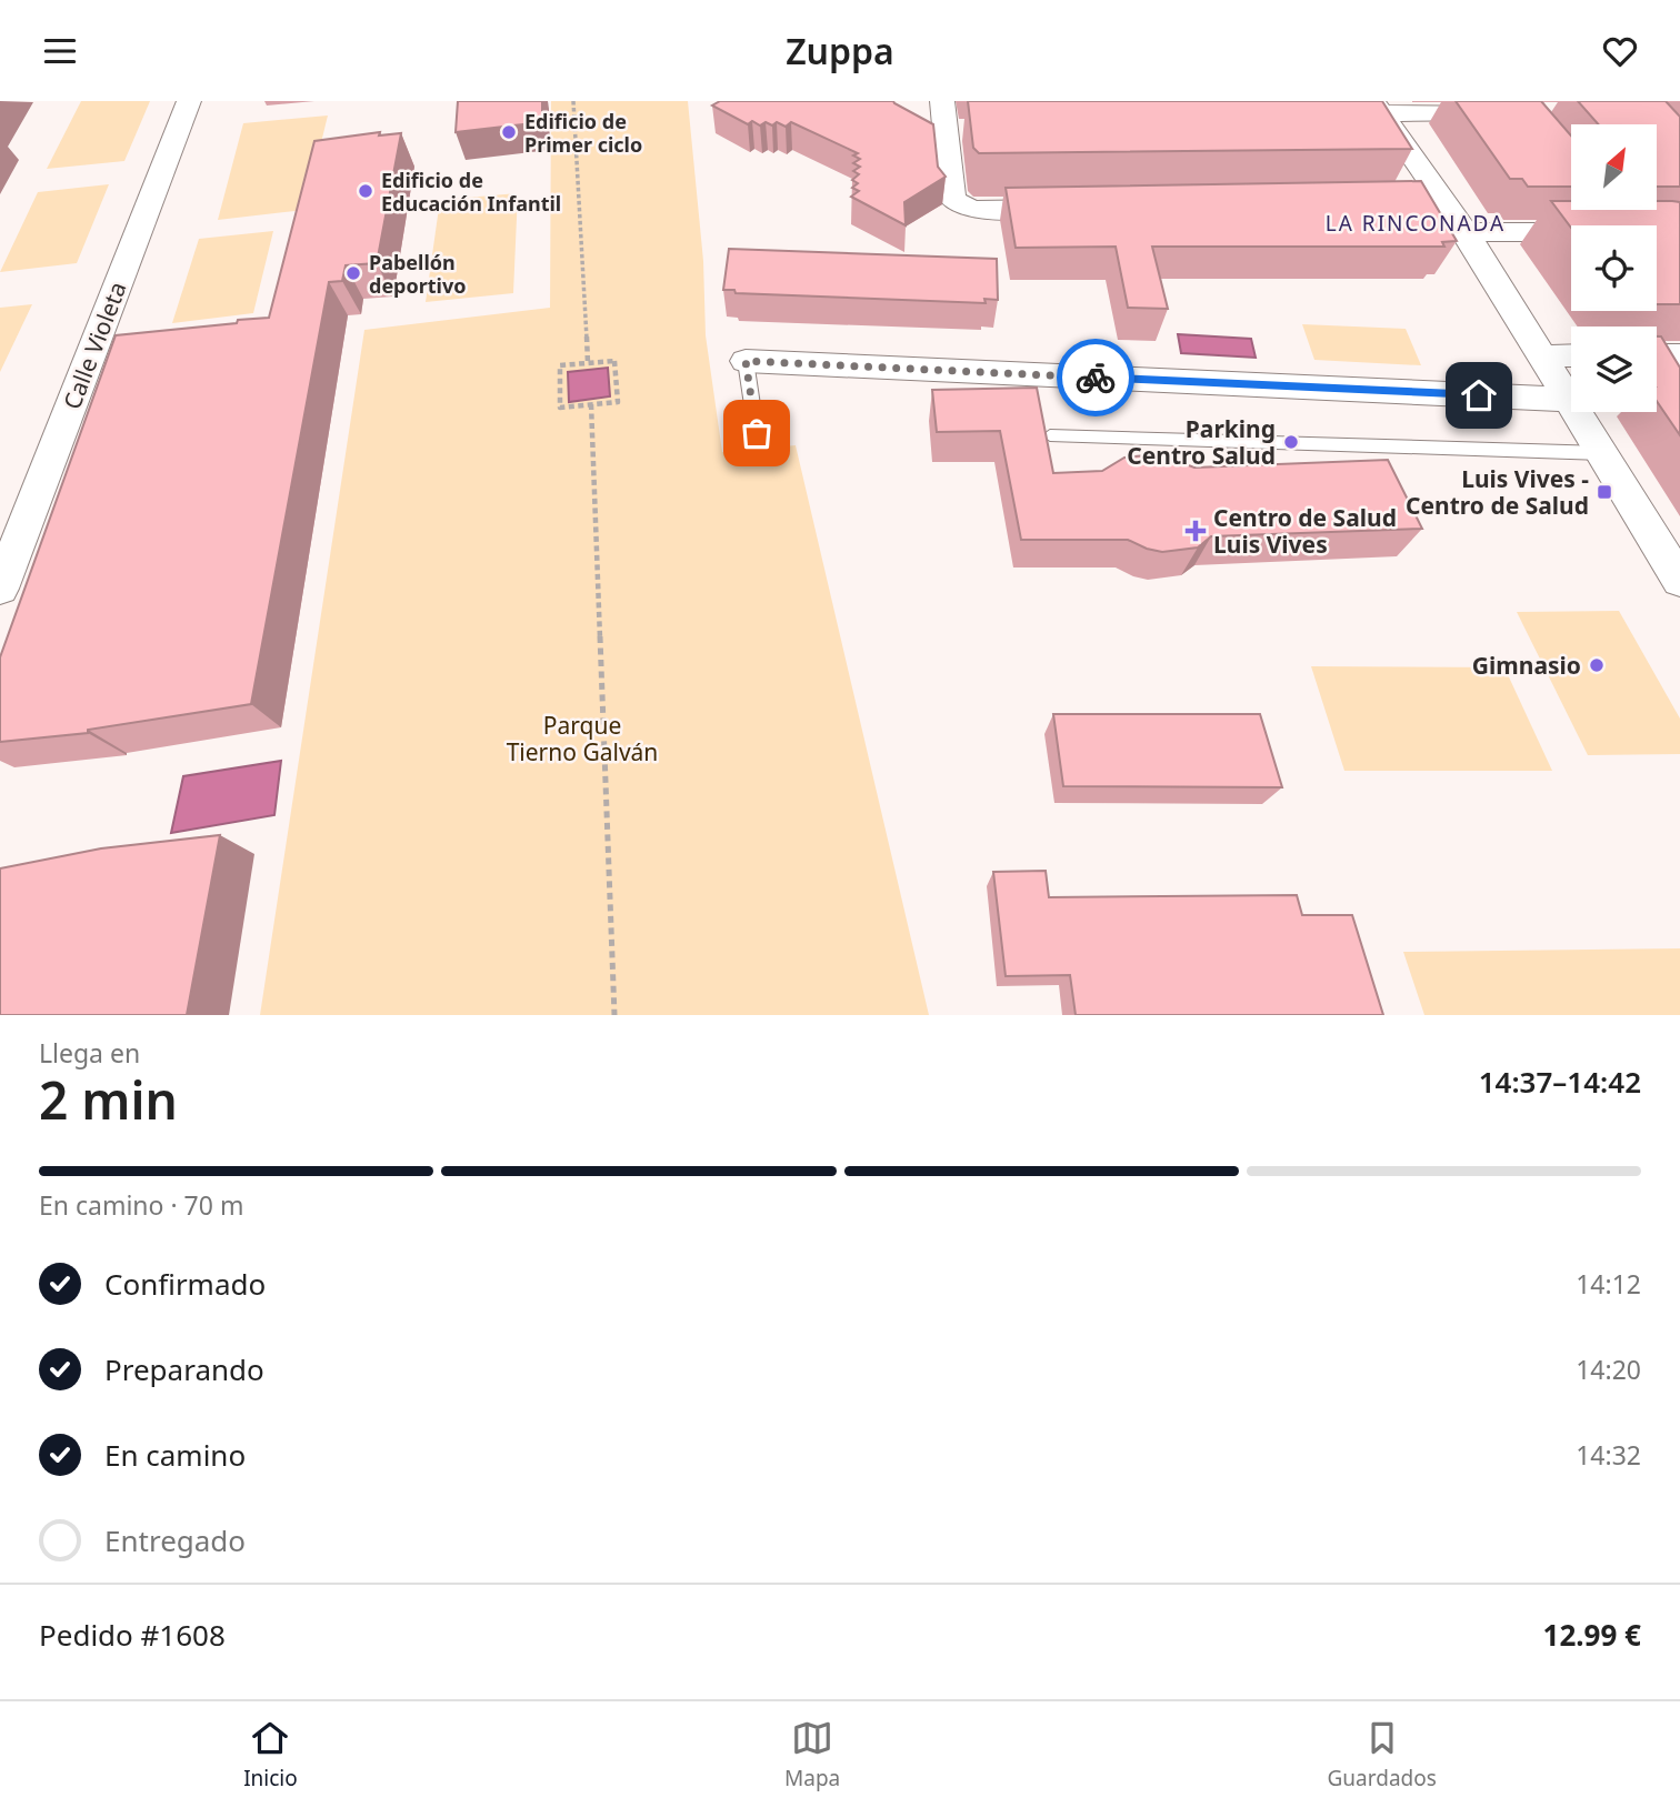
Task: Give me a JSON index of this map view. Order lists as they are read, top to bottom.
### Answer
{
  "streets": {
    "street": ["Calle Violeta"]
  },
  "districts": ["LA RINCONADA"],
  "parks": ["Parque Tierno Galván"],
  "places": {
    "other": [
      "Edificio de Primer ciclo",
      "Edificio de Educación Infantil",
      "Pabellón deportivo",
      "Parking Centro Salud",
      "Gimnasio"
    ],
    "transit": ["Luis Vives - Centro de Salud"],
    "health": ["Centro de Salud Luis Vives"]
  },
  "north": "top right",
  "page": {
    "header": "Zuppa",
    "heading": ["2 min", "Llega en", "14:37–14:42"],
    "panel": ["Pedido #1608", "12.99 €"],
    "bar": "En camino · 70 m",
    "list": [
      ["Confirmado", "14:12"],
      ["Preparando", "14:20"],
      ["En camino", "14:32"],
      "Entregado"
    ],
    "tabs": ["Inicio", "Mapa", "Guardados"]
  }
}
